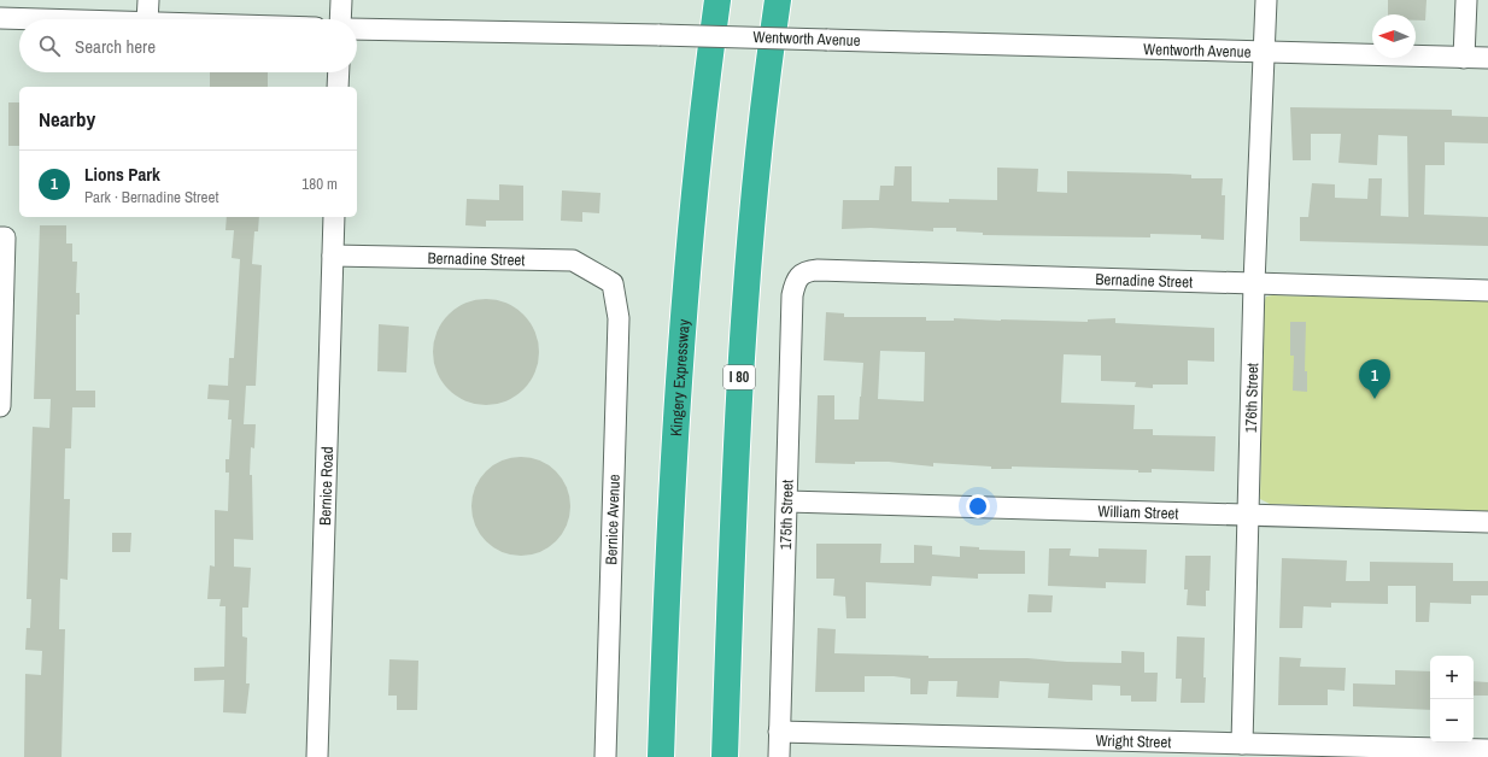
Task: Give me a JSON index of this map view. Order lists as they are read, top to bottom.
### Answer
{
  "streets": {
    "highway": ["Kingery Expressway", "I 80"],
    "street": [
      "Wentworth Avenue",
      "Bernadine Street",
      "176th Street",
      "Bernice Road",
      "William Street",
      "175th Street",
      "Bernice Avenue",
      "Wright Street"
    ]
  },
  "crossings": [
    ["Wentworth Avenue", "176th Street"],
    ["Bernadine Street", "176th Street"],
    ["Bernadine Street", "Bernice Road"],
    ["Bernadine Street", "175th Street"],
    ["Bernadine Street", "Bernice Avenue"],
    ["176th Street", "William Street"],
    ["176th Street", "Wright Street"],
    ["William Street", "175th Street"],
    ["175th Street", "Wright Street"]
  ],
  "north": "left",
  "page": {
    "search": "Search here",
    "heading": "Nearby",
    "list": [
      {
        "mark": "1",
        "name": "Lions Park",
        "note": "Park · Bernadine Street",
        "value": "180 m"
      }
    ],
    "pins": "1",
    "map_buttons": ["+", "−"]
  }
}
